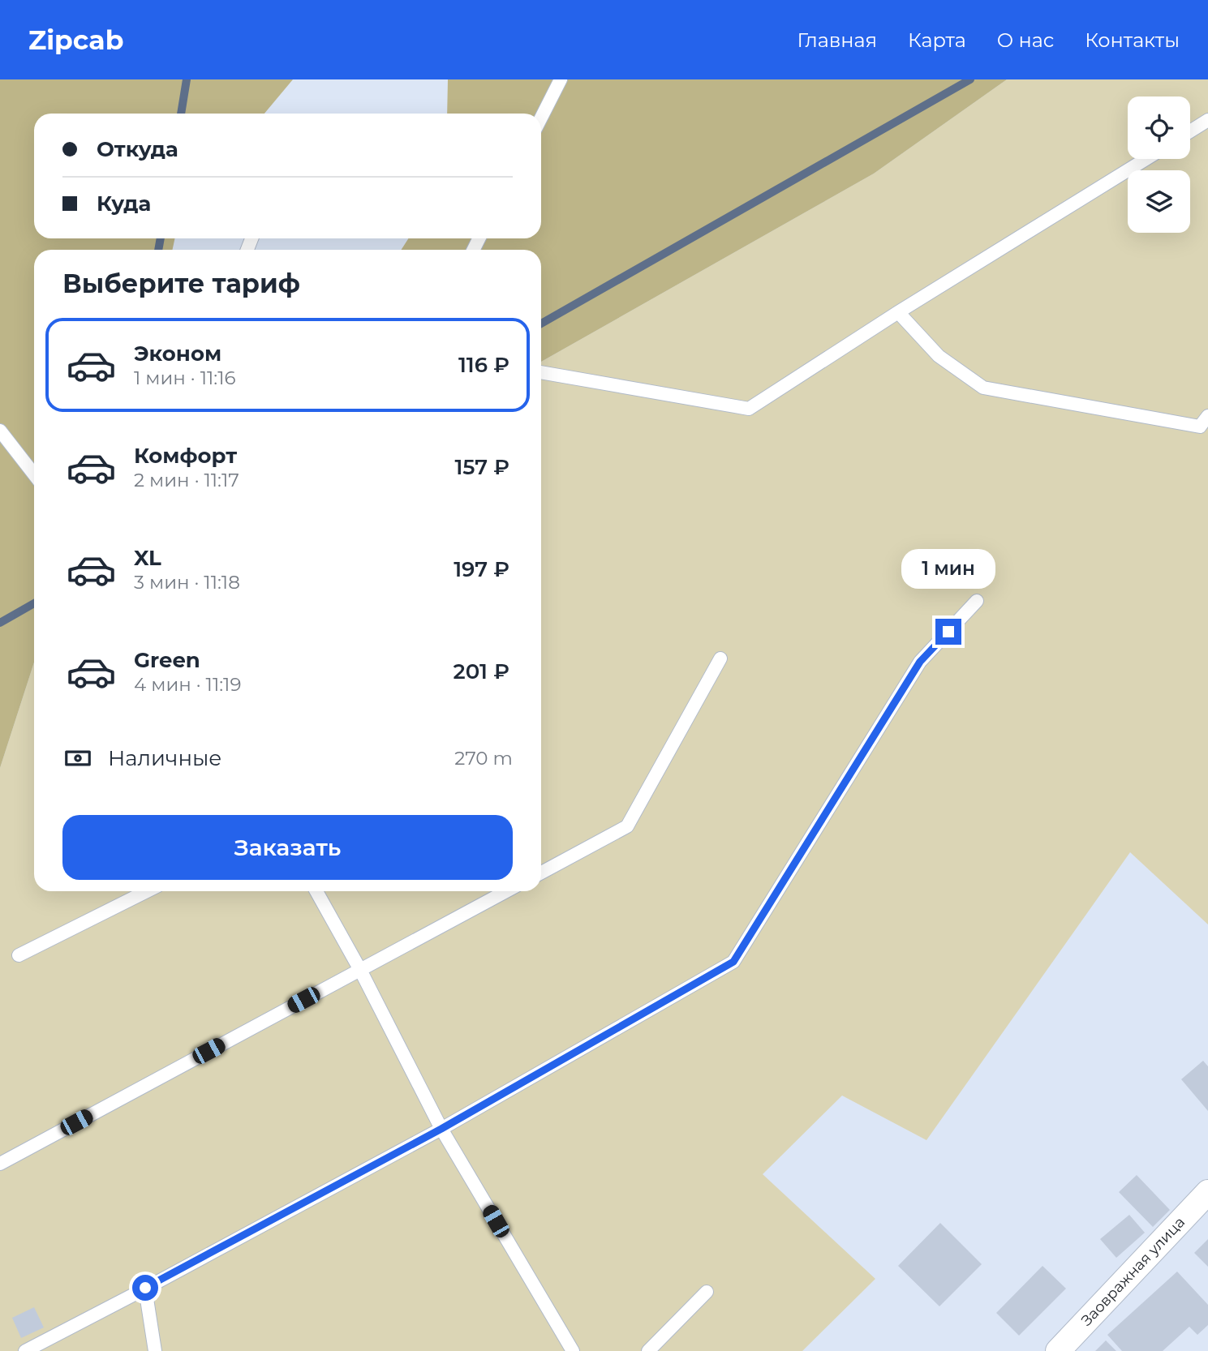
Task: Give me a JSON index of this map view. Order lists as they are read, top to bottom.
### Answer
{
  "streets": {
    "street": ["Заовражная улица"]
  },
  "page": {
    "header": "Zipcab",
    "nav": [
      "Главная",
      "Карта",
      "О нас",
      "Контакты"
    ],
    "banner": ["Откуда", "Куда"],
    "heading": "Выберите тариф",
    "list": [
      {
        "name": "Эконом",
        "note": "1 мин · 11:16",
        "value": "116 ₽"
      },
      {
        "name": "Комфорт",
        "note": "2 мин · 11:17",
        "value": "157 ₽"
      },
      {
        "name": "XL",
        "note": "3 мин · 11:18",
        "value": "197 ₽"
      },
      {
        "name": "Green",
        "note": "4 мин · 11:19",
        "value": "201 ₽"
      }
    ],
    "bubble": "1 мин",
    "pay": ["Наличные", "270 m"],
    "buttons": "Заказать"
  }
}
